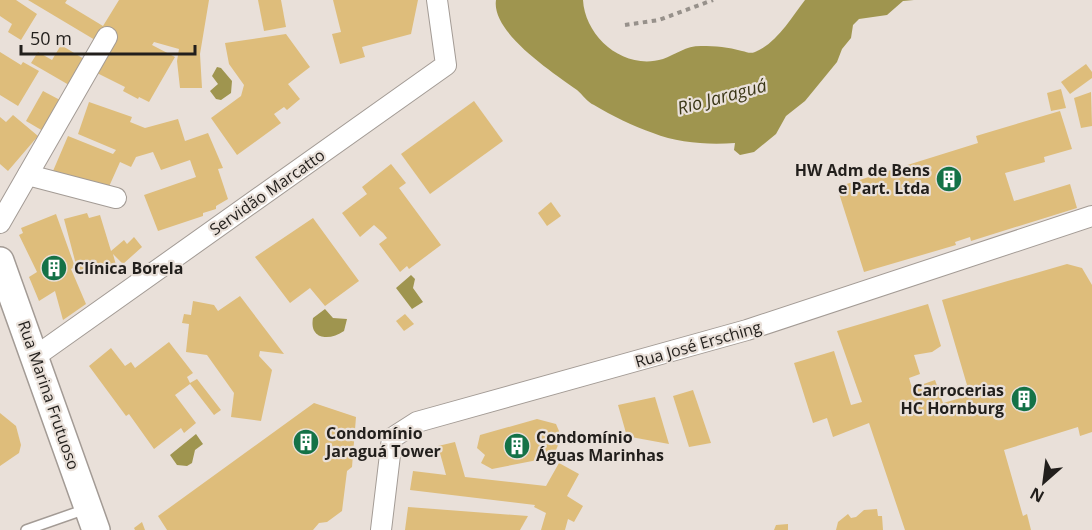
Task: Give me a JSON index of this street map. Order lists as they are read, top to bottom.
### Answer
{
  "streets": {
    "street": ["Servidão Marcatto", "Rua José Ersching", "Rua Marina Frutuoso"]
  },
  "crossings": [
    ["Servidão Marcatto", "Rua Marina Frutuoso"]
  ],
  "water": ["Rio Jaraguá"],
  "places": {
    "building": [
      "HW Adm de Bens e Part. Ltda",
      "Clínica Borela",
      "Carrocerias HC Hornburg",
      "Condomínio Jaraguá Tower",
      "Condomínio Águas Marinhas"
    ]
  },
  "scale_bar": "50 m",
  "north": "bottom left"
}
